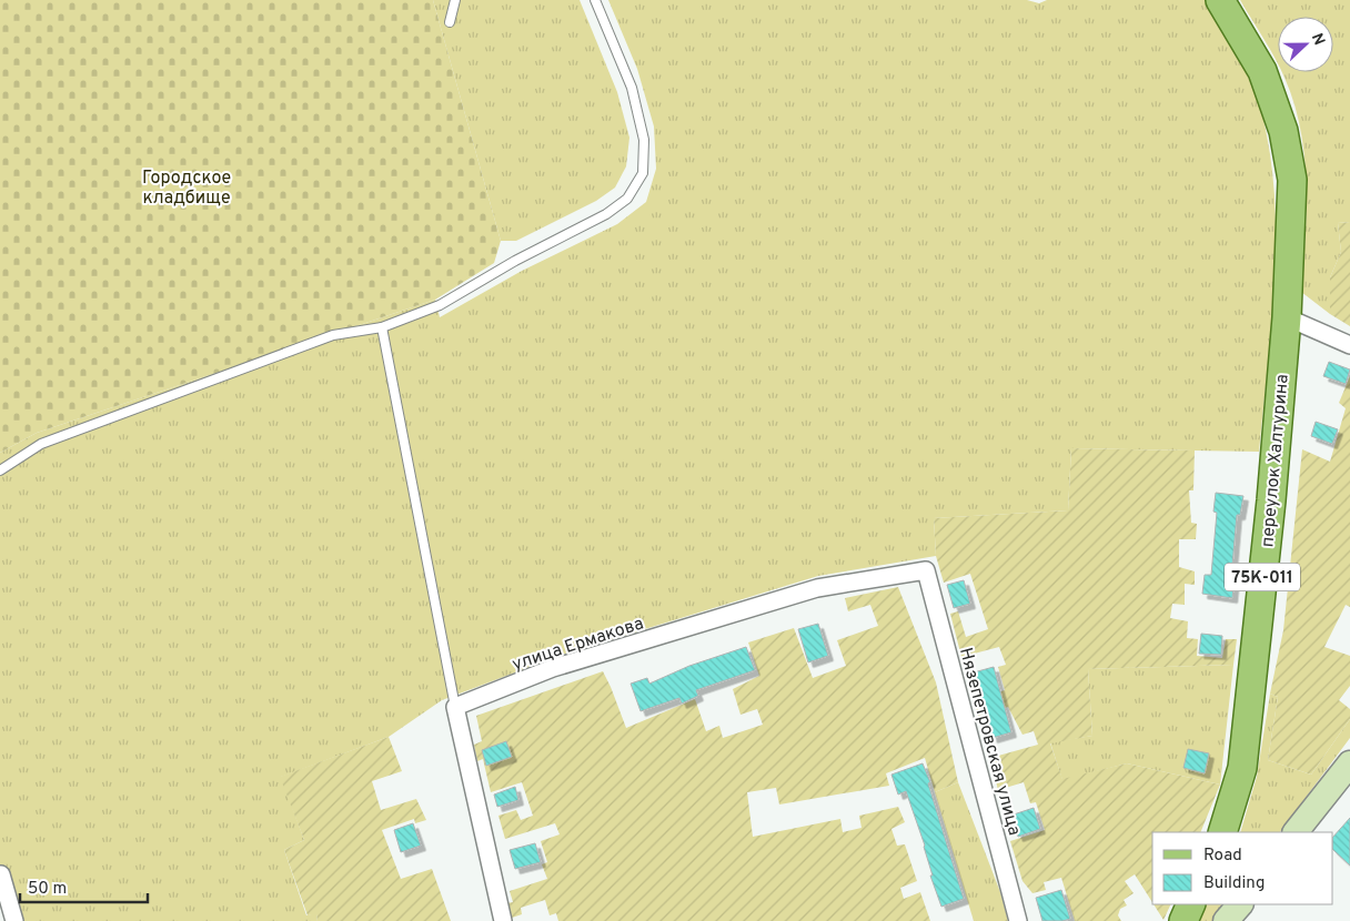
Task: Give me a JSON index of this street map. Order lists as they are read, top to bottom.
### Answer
{
  "streets": {
    "main road": ["переулок Халтурина", "75К-011"],
    "street": ["улица Ермакова", "Нязепетровская улица"]
  },
  "crossings": [
    ["переулок Халтурина", "75К-011"],
    ["улица Ермакова", "Нязепетровская улица"]
  ],
  "parks": ["Городское кладбище"],
  "legend": ["Road", "Building"],
  "scale_bar": "50 m",
  "north": "right"
}
